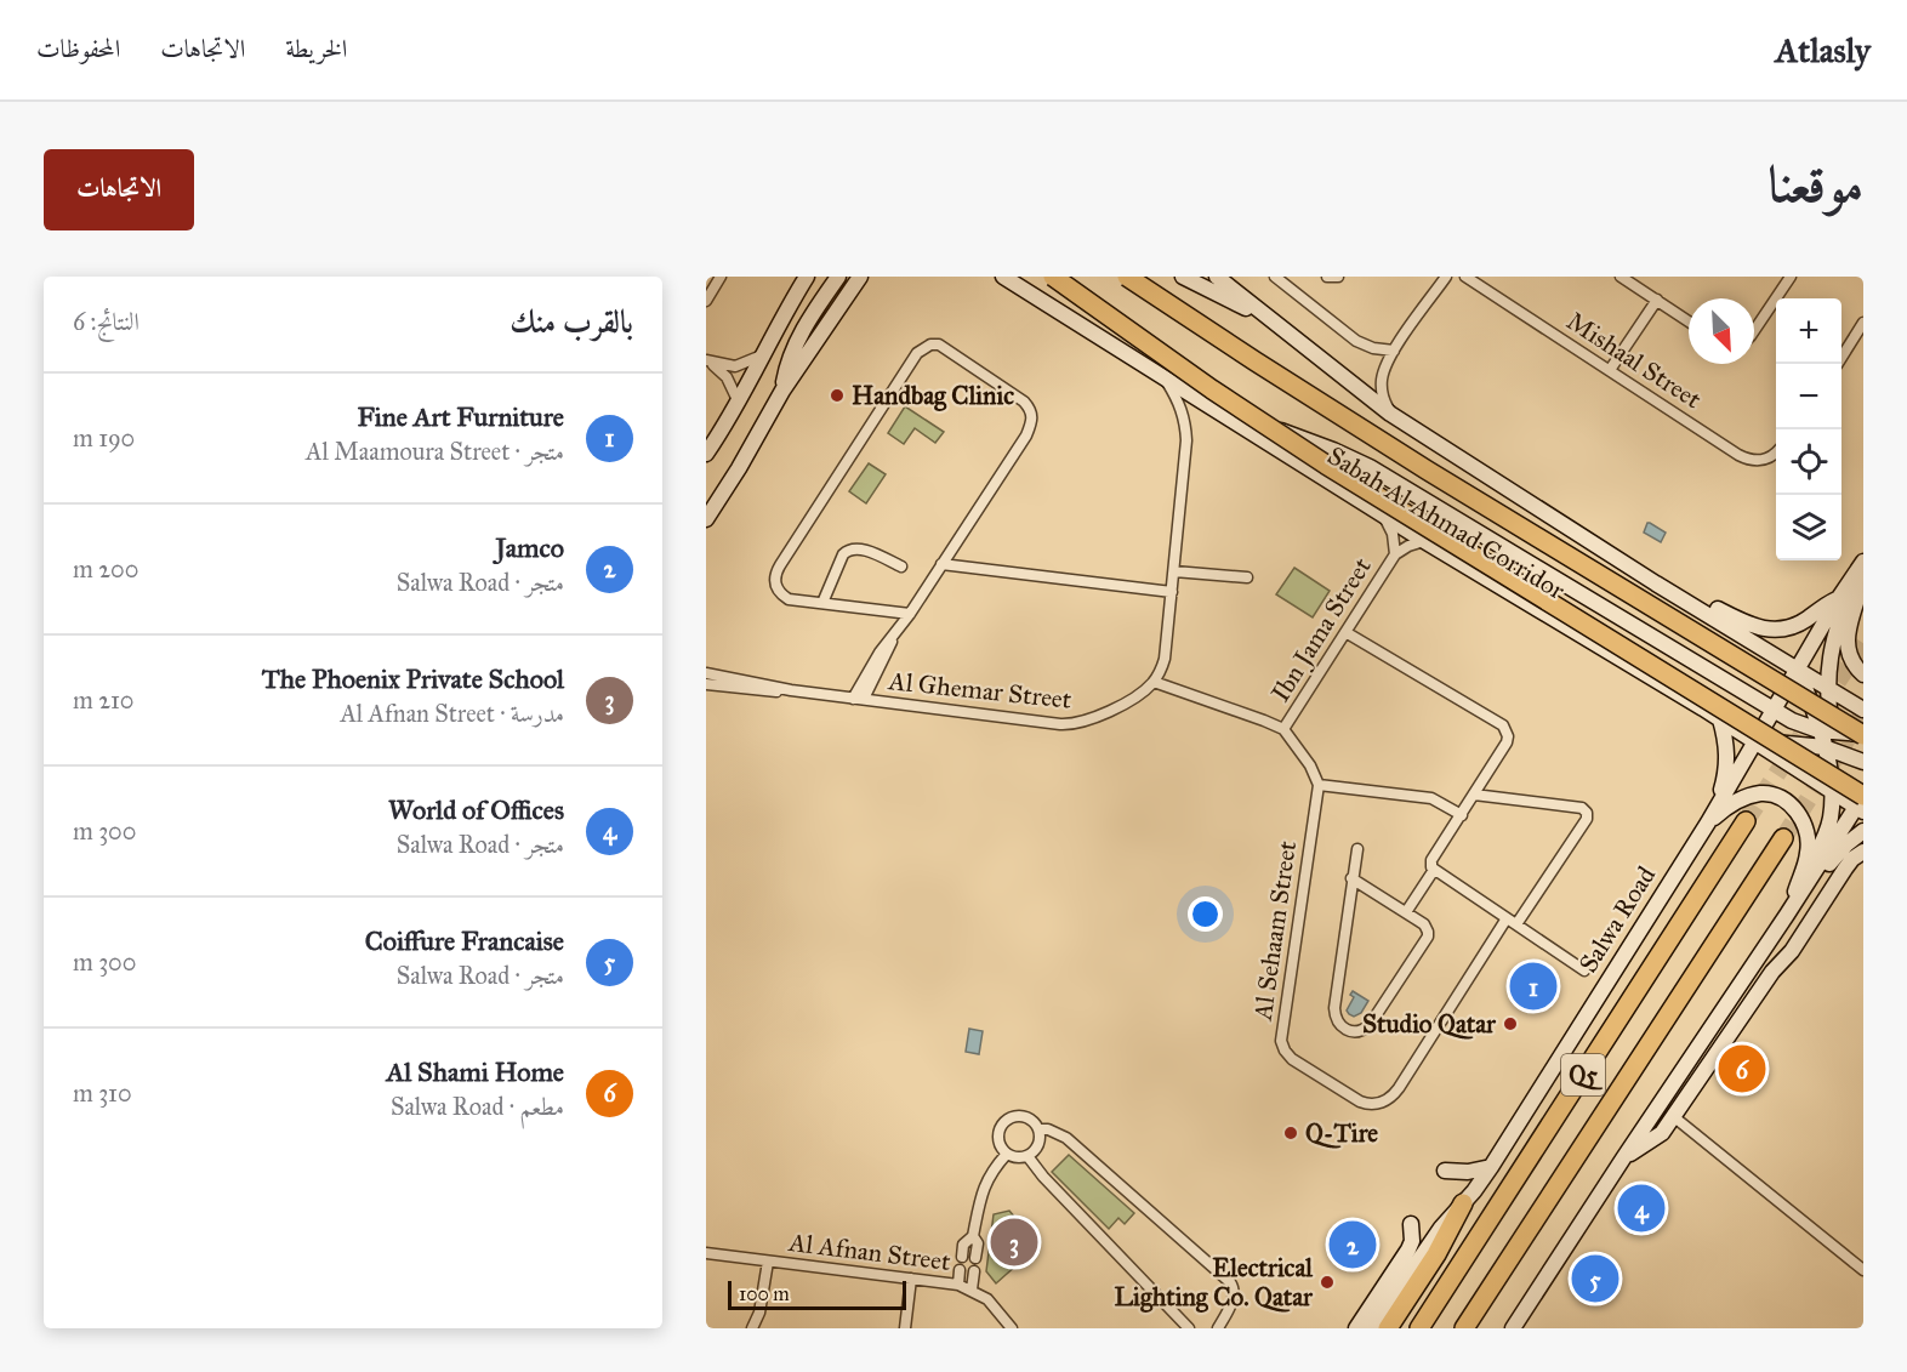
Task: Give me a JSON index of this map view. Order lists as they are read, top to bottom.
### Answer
{
  "streets": {
    "highway": ["Sabah Al Ahmad Corridor", "Q5"],
    "main road": ["Salwa Road"],
    "street": [
      "Mishaal Street",
      "Ibn Jama Street",
      "Al Ghemar Street",
      "Al Sehaam Street",
      "Al Afnan Street"
    ]
  },
  "crossings": [
    ["Sabah Al Ahmad Corridor", "Ibn Jama Street"],
    ["Sabah Al Ahmad Corridor", "Salwa Road"]
  ],
  "places": [
    "Handbag Clinic",
    "Studio Qatar",
    "Q-Tire",
    "Electrical Lighting Co. Qatar"
  ],
  "scale_bar": "100 m",
  "north": "bottom right",
  "page": {
    "header": "Atlasly",
    "nav": ["الخريطة", "الاتجاهات", "المحفوظات"],
    "title": "موقعنا",
    "buttons": "الاتجاهات",
    "heading": ["بالقرب منك", "النتائج: 6"],
    "map_buttons": ["+", "−"],
    "list": [
      {
        "mark": "1",
        "name": "Fine Art Furniture",
        "note": "متجر · Al Maamoura Street",
        "value": "190 m"
      },
      {
        "mark": "2",
        "name": "Jamco",
        "note": "متجر · Salwa Road",
        "value": "200 m"
      },
      {
        "mark": "3",
        "name": "The Phoenix Private School",
        "note": "مدرسة · Al Afnan Street",
        "value": "210 m"
      },
      {
        "mark": "4",
        "name": "World of Offices",
        "note": "متجر · Salwa Road",
        "value": "300 m"
      },
      {
        "mark": "5",
        "name": "Coiffure Francaise",
        "note": "متجر · Salwa Road",
        "value": "300 m"
      },
      {
        "mark": "6",
        "name": "Al Shami Home",
        "note": "مطعم · Salwa Road",
        "value": "310 m"
      }
    ],
    "pins": [
      "1",
      "6",
      "4",
      "3",
      "2",
      "5"
    ],
    "scale": "100 m"
  }
}
